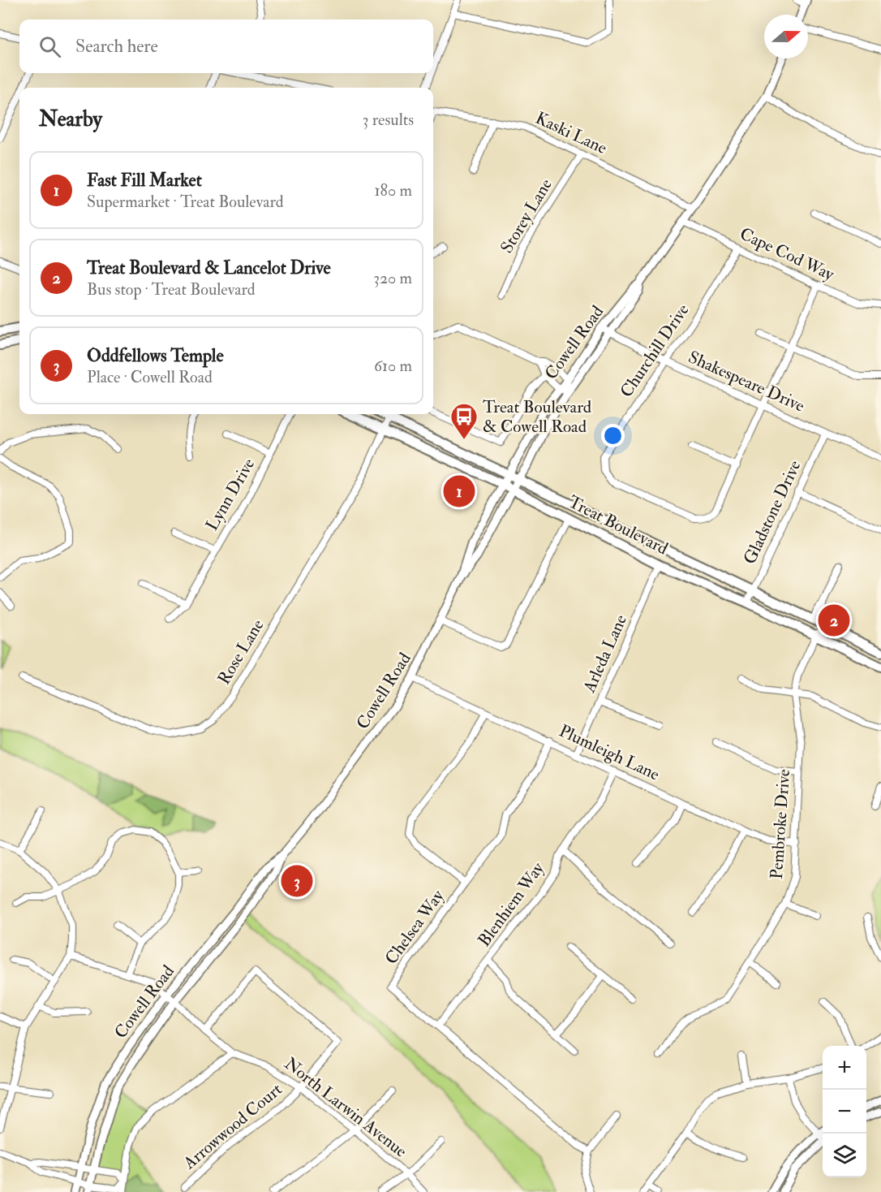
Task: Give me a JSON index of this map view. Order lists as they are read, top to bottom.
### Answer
{
  "streets": {
    "main road": ["Treat Boulevard"],
    "street": [
      "Kaski Lane",
      "Storey Lane",
      "Cape Cod Way",
      "Cowell Road",
      "Churchill Drive",
      "Shakespeare Drive",
      "Lynn Drive",
      "Gladstone Drive",
      "Rose Lane",
      "Arleda Lane",
      "Plumleigh Lane",
      "Pembroke Drive",
      "Blenhiem Way",
      "Chelsea Way",
      "North Larwin Avenue",
      "Arrowwood Court"
    ]
  },
  "crossings": [
    ["Kaski Lane", "Storey Lane"],
    ["Kaski Lane", "Cowell Road"],
    ["Cape Cod Way", "Cowell Road"],
    ["Cape Cod Way", "Churchill Drive"],
    ["Cowell Road", "Shakespeare Drive"],
    ["Cowell Road", "Treat Boulevard"],
    ["Cowell Road", "Plumleigh Lane"],
    ["Cowell Road", "North Larwin Avenue"],
    ["Churchill Drive", "Shakespeare Drive"],
    ["Shakespeare Drive", "Gladstone Drive"],
    ["Gladstone Drive", "Treat Boulevard"],
    ["Treat Boulevard", "Rose Lane"],
    ["Treat Boulevard", "Arleda Lane"],
    ["Treat Boulevard", "Pembroke Drive"],
    ["Arleda Lane", "Plumleigh Lane"],
    ["Plumleigh Lane", "Pembroke Drive"],
    ["Plumleigh Lane", "Blenhiem Way"],
    ["Plumleigh Lane", "Chelsea Way"],
    ["Blenhiem Way", "Chelsea Way"],
    ["North Larwin Avenue", "Arrowwood Court"]
  ],
  "places": {
    "bus stop": ["Treat Boulevard & Cowell Road"]
  },
  "north": "right",
  "page": {
    "search": "Search here",
    "heading": ["Nearby", "3 results"],
    "list": [
      {
        "mark": "1",
        "name": "Fast Fill Market",
        "note": "Supermarket · Treat Boulevard",
        "value": "180 m"
      },
      {
        "mark": "2",
        "name": "Treat Boulevard & Lancelot Drive",
        "note": "Bus stop · Treat Boulevard",
        "value": "320 m"
      },
      {
        "mark": "3",
        "name": "Oddfellows Temple",
        "note": "Place · Cowell Road",
        "value": "610 m"
      }
    ],
    "pins": ["1", "2", "3"],
    "map_buttons": ["+", "−"]
  }
}
